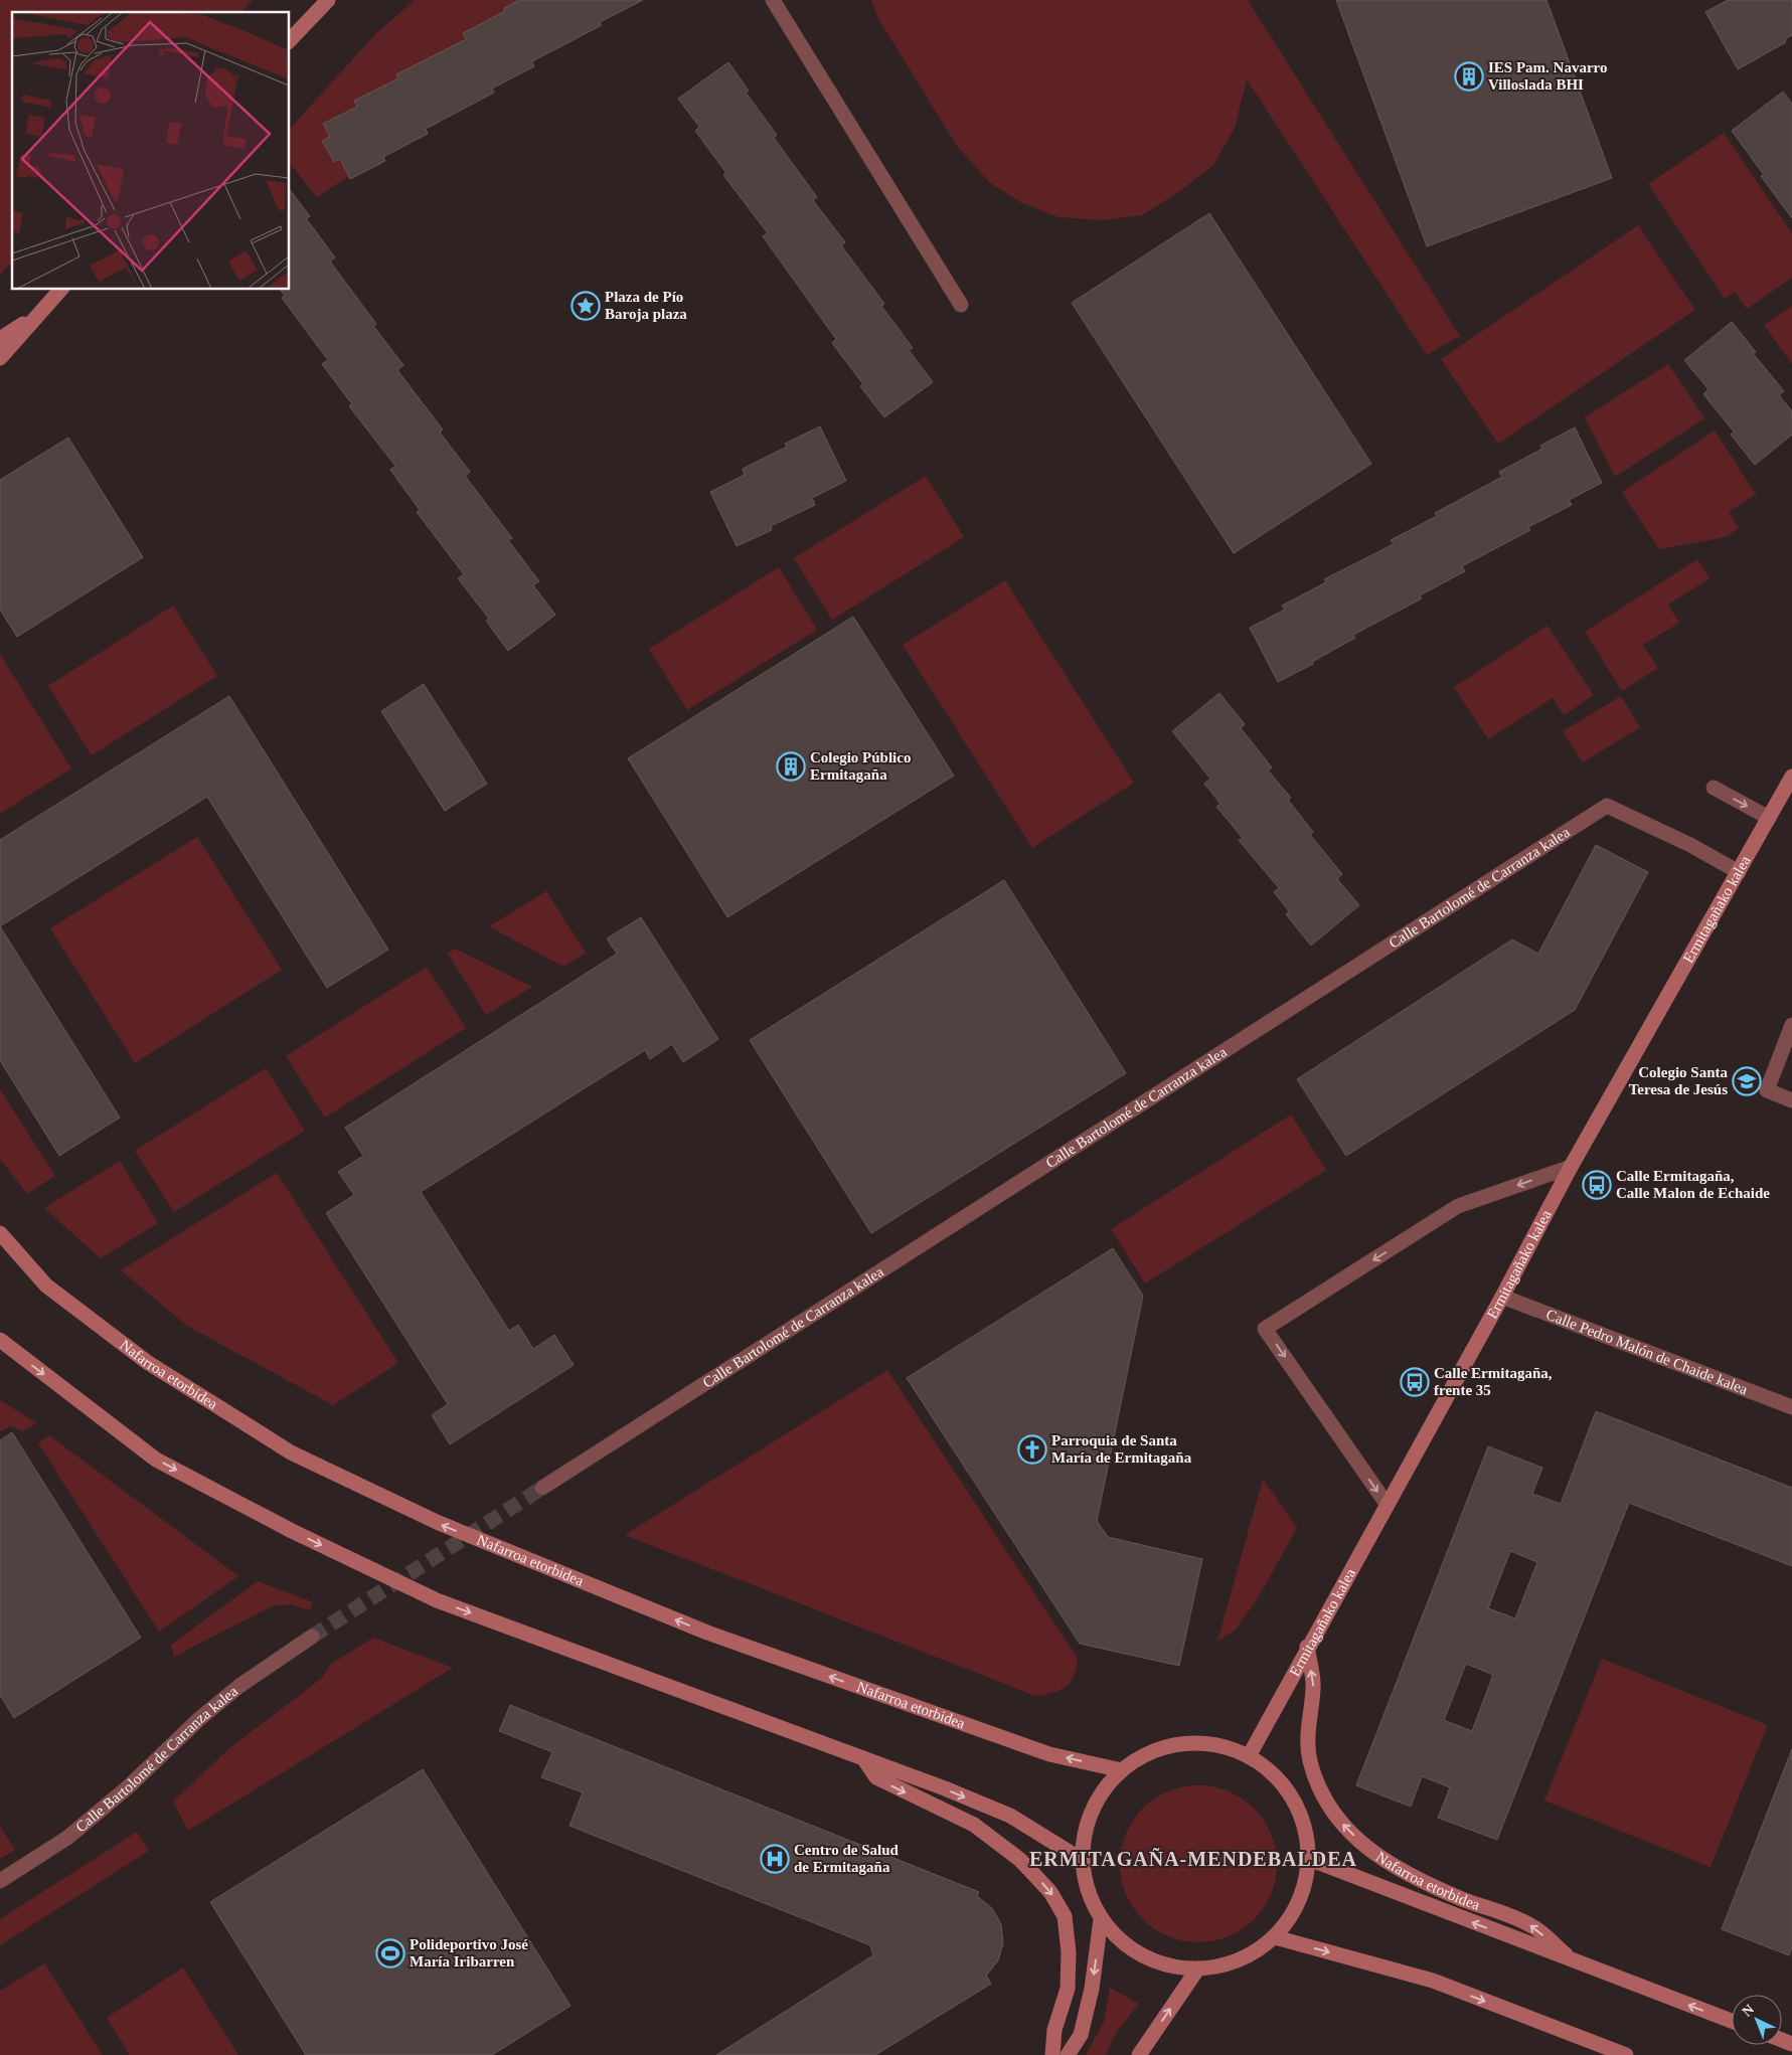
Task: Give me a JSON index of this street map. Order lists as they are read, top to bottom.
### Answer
{
  "streets": {
    "main road": ["Ermitagañako kalea", "Nafarroa etorbidea"],
    "street": ["Calle Bartolomé de Carranza kalea", "Calle Pedro Malón de Chaide kalea"]
  },
  "crossings": [
    ["Calle Bartolomé de Carranza kalea", "Ermitagañako kalea"],
    ["Ermitagañako kalea", "Calle Pedro Malón de Chaide kalea"],
    ["Ermitagañako kalea", "Nafarroa etorbidea"]
  ],
  "districts": ["ERMITAGAÑA-MENDEBALDEA"],
  "places": {
    "building": ["IES Pam. Navarro Villoslada BHI", "Colegio Público Ermitagaña"],
    "place": ["Plaza de Pío Baroja plaza"],
    "school or university": ["Colegio Santa Teresa de Jesús"],
    "bus stop": ["Calle Ermitagaña, Calle Malon de Echaide", "Calle Ermitagaña, frente 35"],
    "church": ["Parroquia de Santa María de Ermitagaña"],
    "hospital": ["Centro de Salud de Ermitagaña"],
    "sports": ["Polideportivo José María Iribarren"]
  },
  "north": "top left"
}
